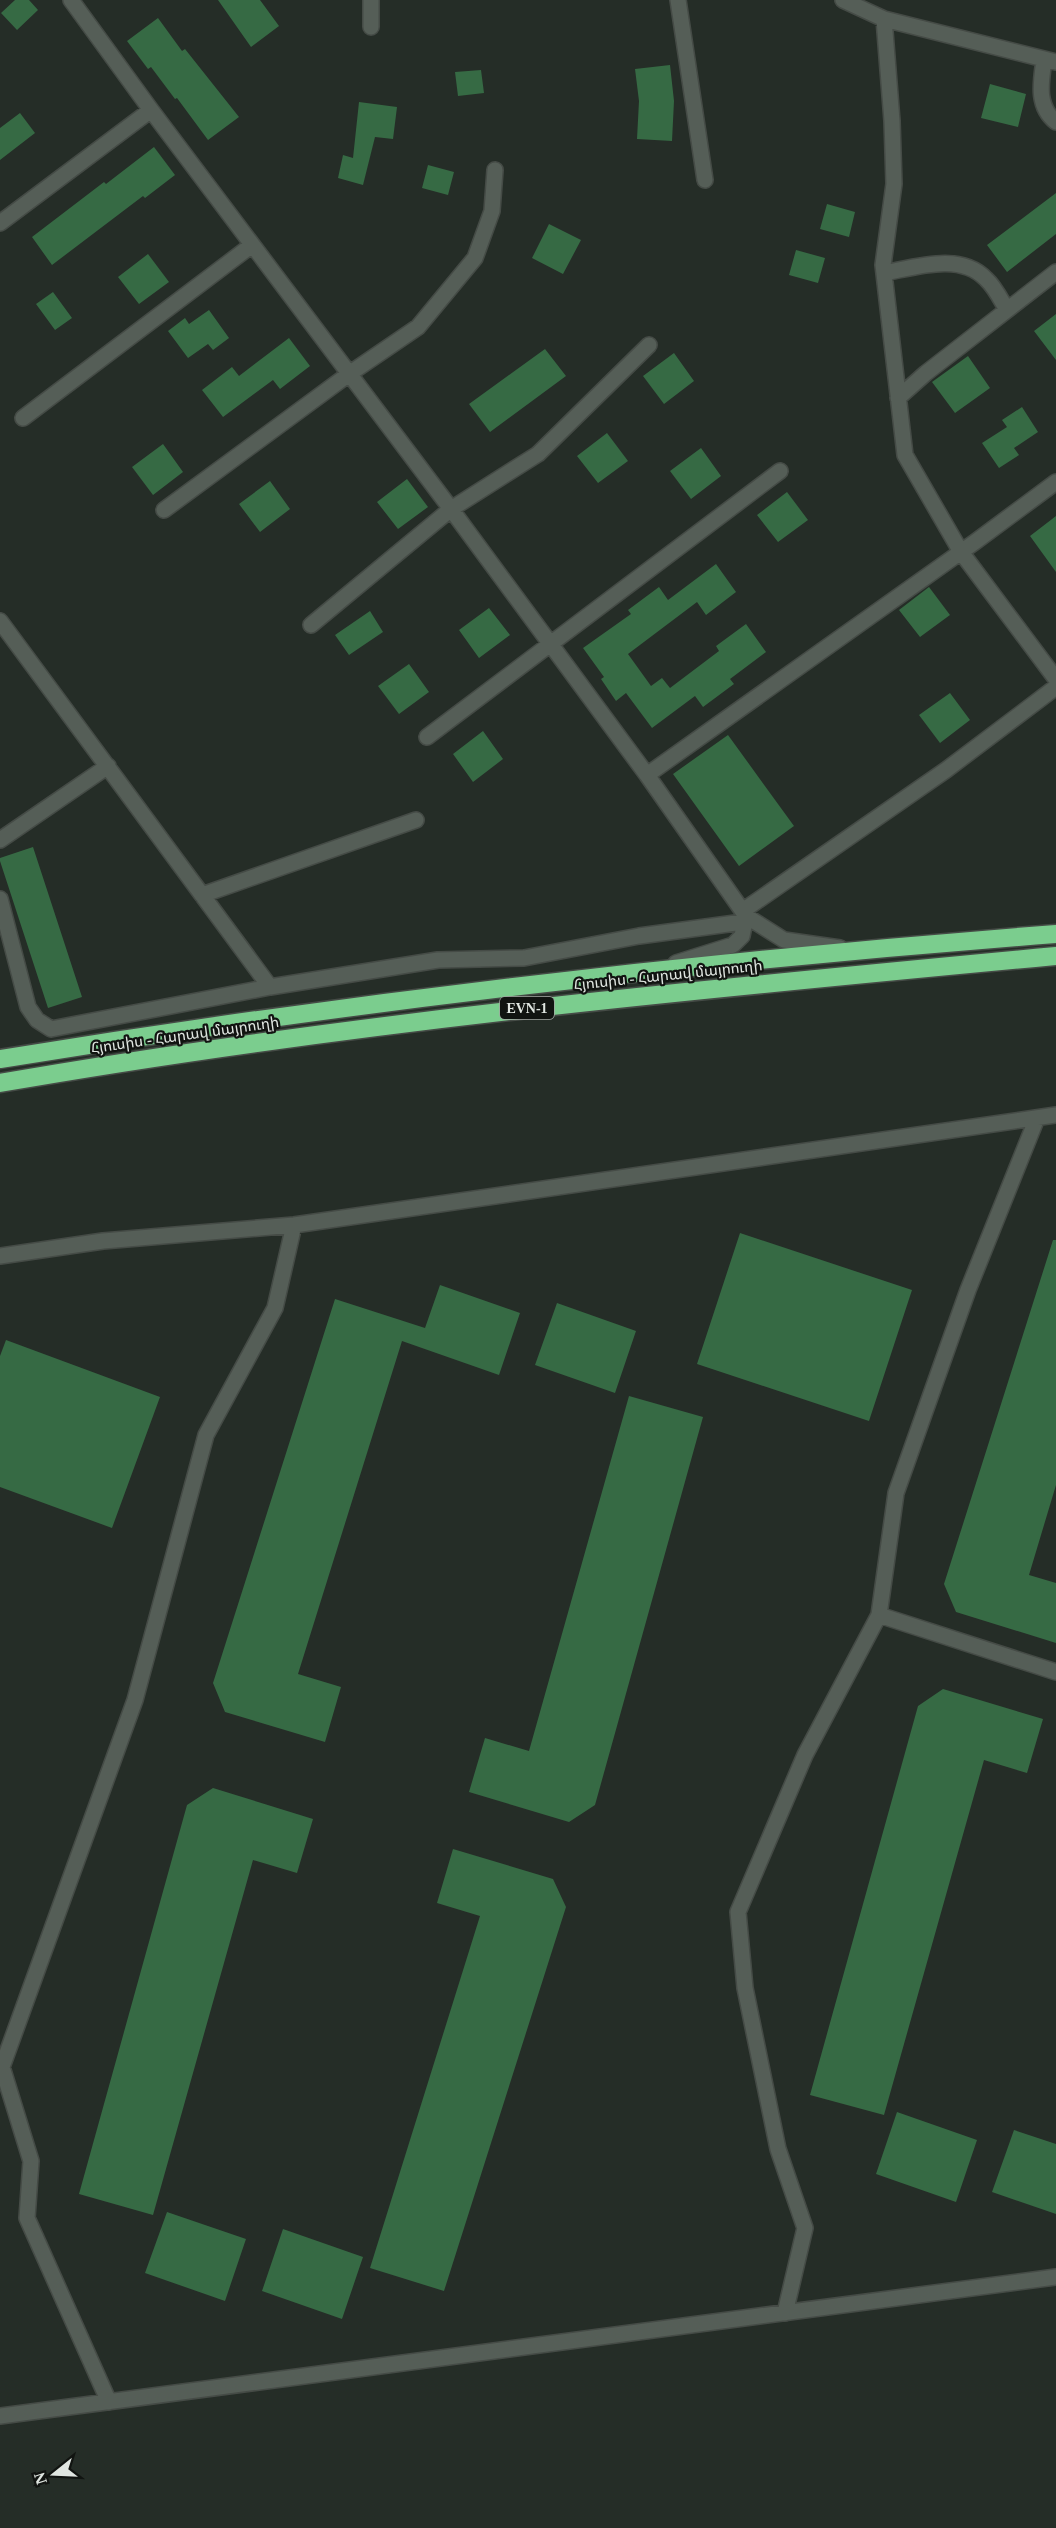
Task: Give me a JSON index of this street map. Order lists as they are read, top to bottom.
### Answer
{
  "streets": {
    "highway": ["Հյուսիս - Հարավ մայրուղի", "EVN-1"]
  },
  "north": "left"
}
